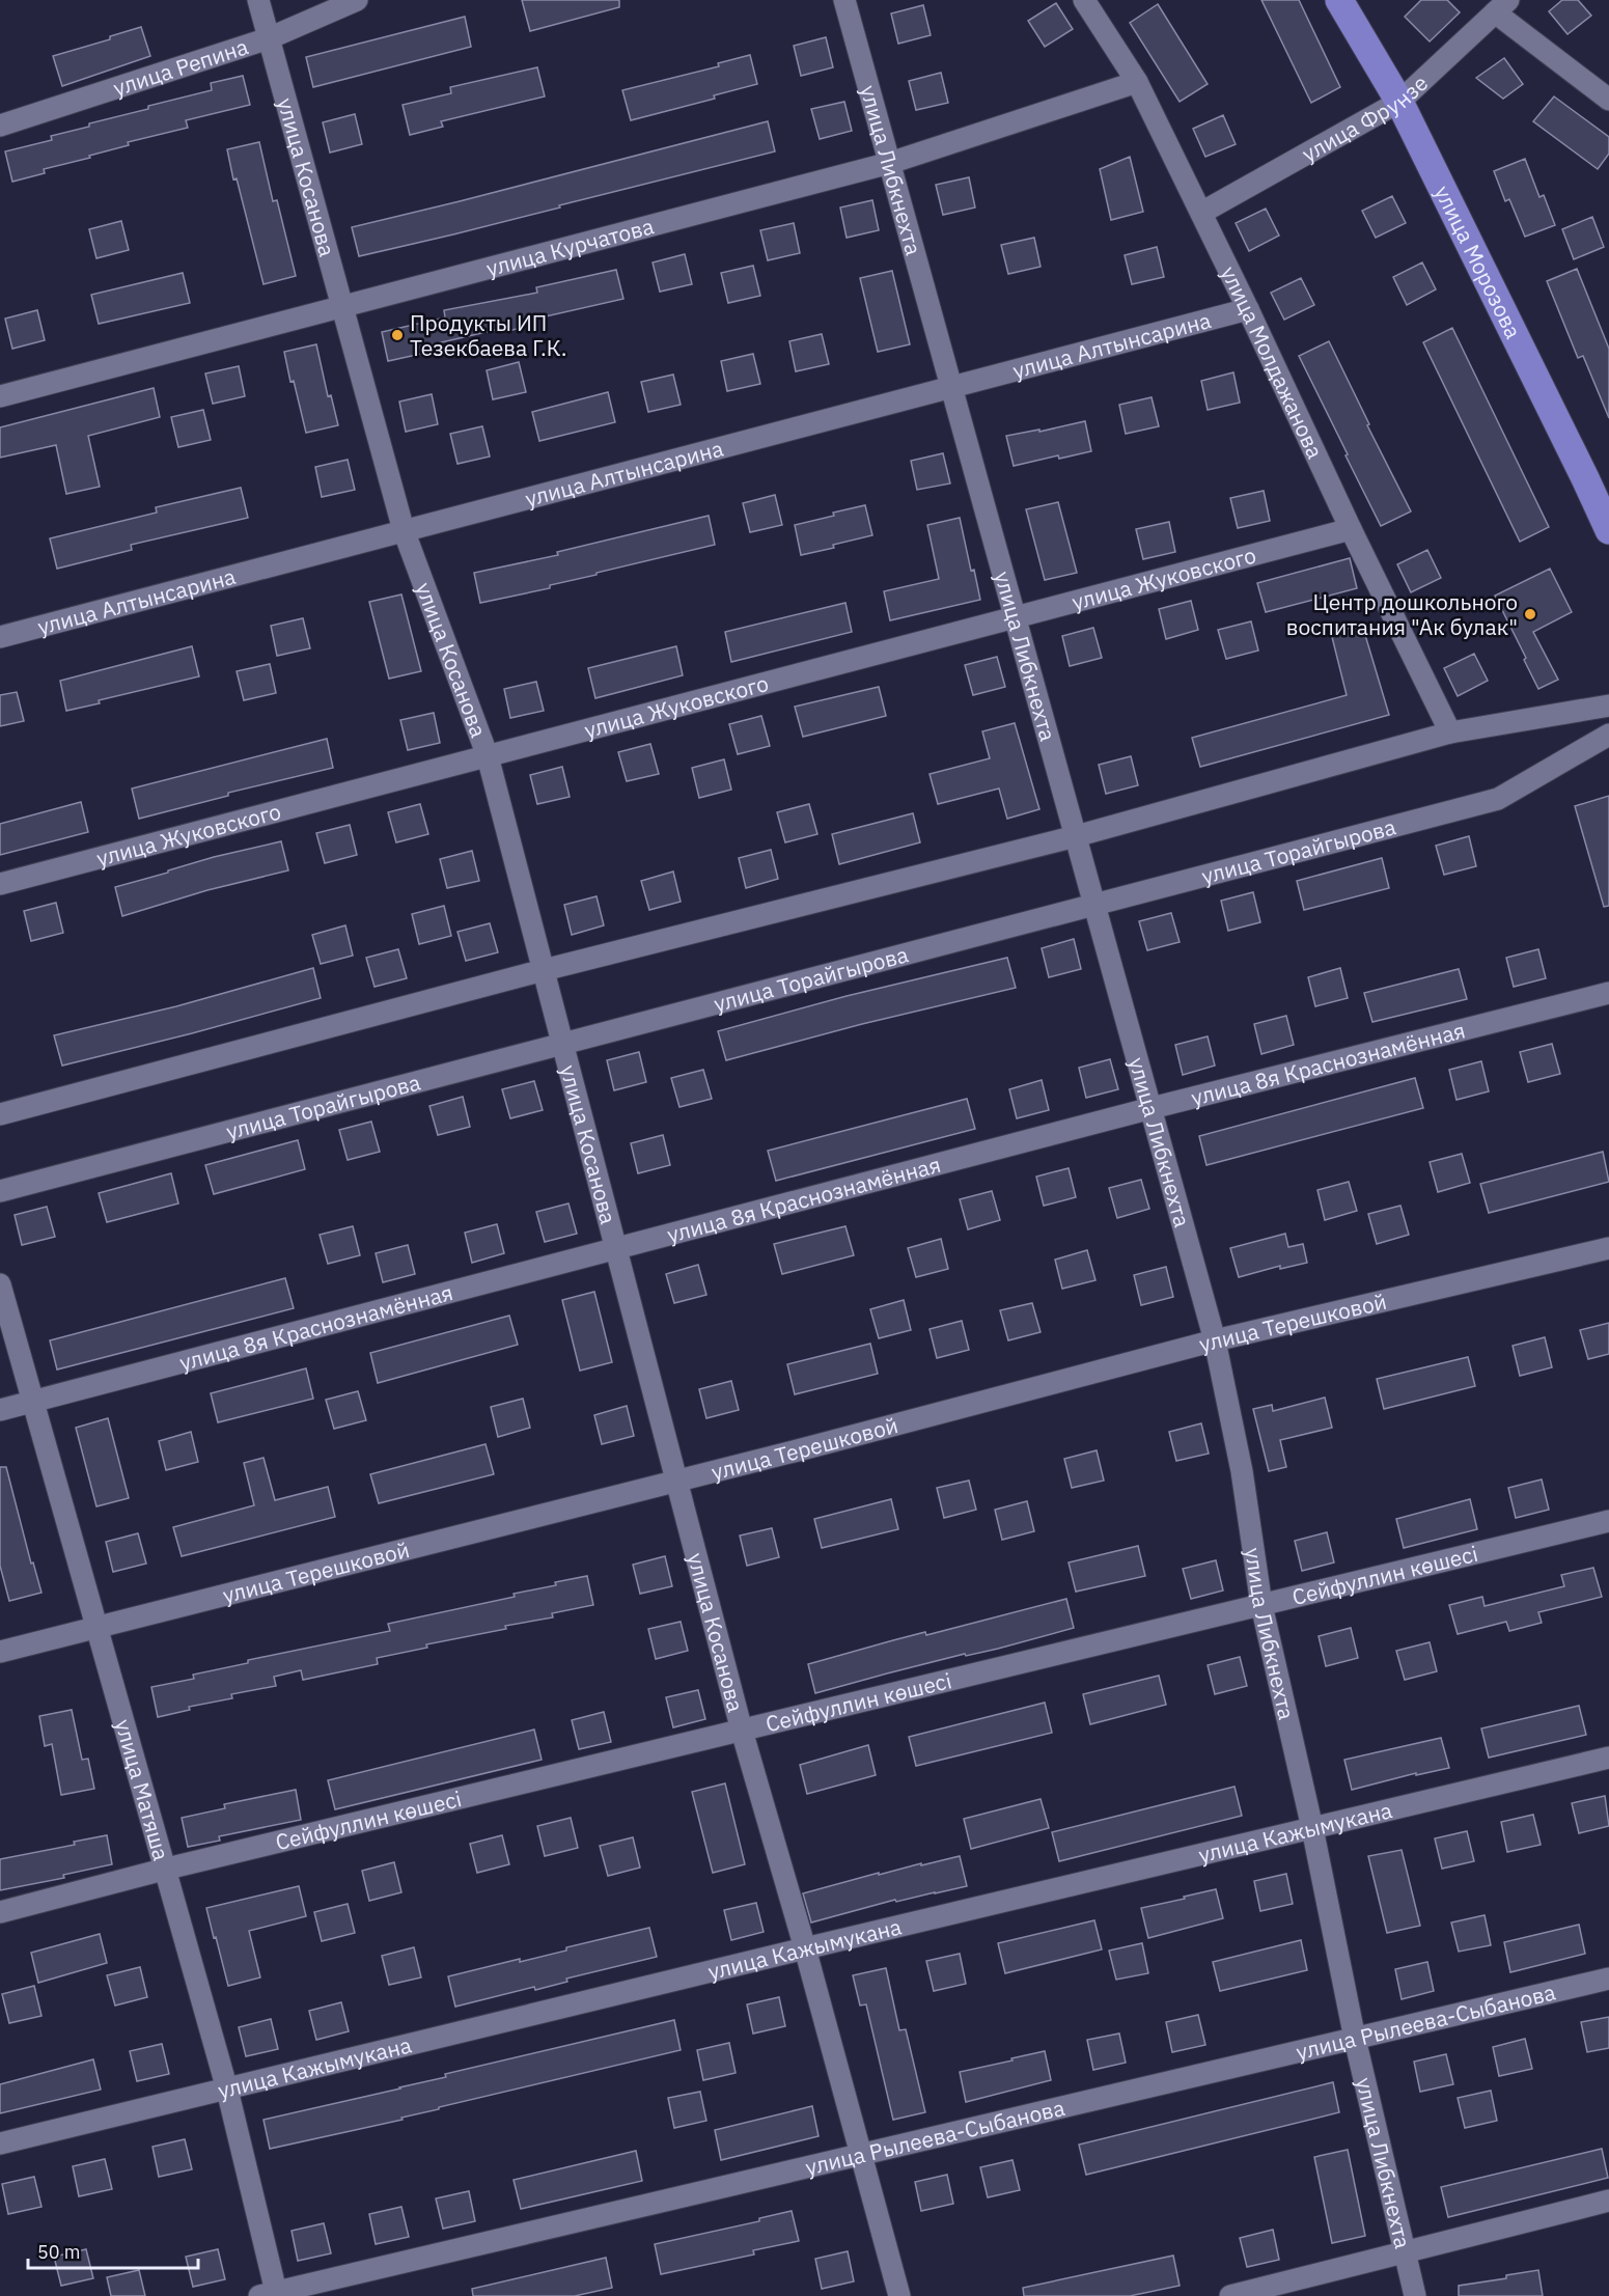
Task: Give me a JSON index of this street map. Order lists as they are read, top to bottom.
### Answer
{
  "streets": {
    "main road": ["улица Морозова"],
    "street": [
      "улица Репина",
      "улица Фрунзе",
      "улица Либкнехта",
      "улица Косанова",
      "улица Курчатова",
      "улица Алтынсарина",
      "улица Молдажанова",
      "улица Жуковского",
      "улица Торайгырова",
      "улица 8я Краснознамённая",
      "улица Терешковой",
      "Сейфуллин көшесі",
      "улица Матяша",
      "улица Кажымукана",
      "улица Рылеева-Сыбанова"
    ]
  },
  "crossings": [
    ["улица Репина", "улица Косанова"],
    ["улица Фрунзе", "улица Морозова"],
    ["улица Фрунзе", "улица Молдажанова"],
    ["улица Либкнехта", "улица Курчатова"],
    ["улица Либкнехта", "улица Алтынсарина"],
    ["улица Либкнехта", "улица Жуковского"],
    ["улица Либкнехта", "улица Торайгырова"],
    ["улица Либкнехта", "улица 8я Краснознамённая"],
    ["улица Либкнехта", "улица Терешковой"],
    ["улица Либкнехта", "Сейфуллин көшесі"],
    ["улица Либкнехта", "улица Кажымукана"],
    ["улица Либкнехта", "улица Рылеева-Сыбанова"],
    ["улица Косанова", "улица Курчатова"],
    ["улица Косанова", "улица Алтынсарина"],
    ["улица Косанова", "улица Жуковского"],
    ["улица Косанова", "улица Торайгырова"],
    ["улица Косанова", "улица 8я Краснознамённая"],
    ["улица Косанова", "улица Терешковой"],
    ["улица Косанова", "Сейфуллин көшесі"],
    ["улица Косанова", "улица Кажымукана"],
    ["улица Косанова", "улица Рылеева-Сыбанова"],
    ["улица Курчатова", "улица Молдажанова"],
    ["улица Алтынсарина", "улица Молдажанова"],
    ["улица Молдажанова", "улица Жуковского"],
    ["улица 8я Краснознамённая", "улица Матяша"],
    ["улица Терешковой", "улица Матяша"],
    ["Сейфуллин көшесі", "улица Матяша"],
    ["улица Матяша", "улица Кажымукана"],
    ["улица Матяша", "улица Рылеева-Сыбанова"]
  ],
  "places": ["Продукты ИП Тезекбаева Г.К.", "Центр дошкольного воспитания \"Ак булак\""],
  "scale_bar": "50 m"
}
